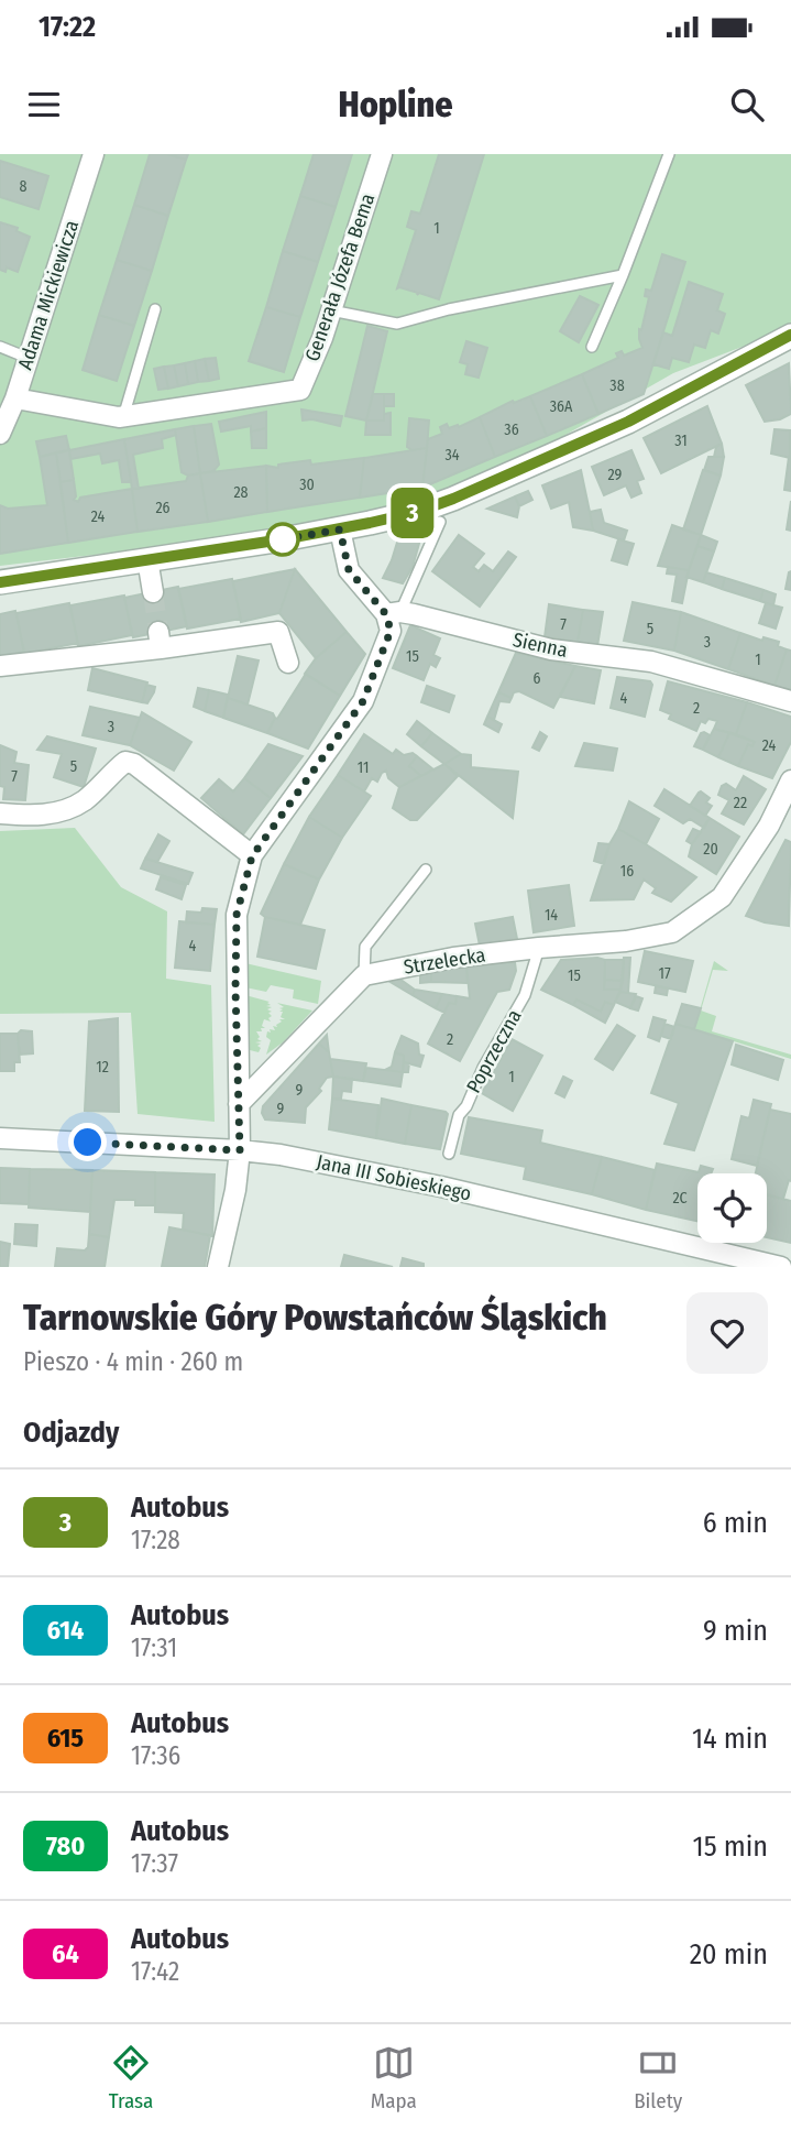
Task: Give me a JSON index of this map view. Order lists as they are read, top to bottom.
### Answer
{
  "streets": {
    "street": [
      "Generała Józefa Bema",
      "Adama Mickiewicza",
      "Sienna",
      "Strzelecka",
      "Jana III Sobieskiego"
    ],
    "lane": ["Poprzeczna"]
  },
  "crossings": [
    ["Generała Józefa Bema", "Adama Mickiewicza"],
    ["Strzelecka", "Poprzeczna"]
  ],
  "lines": ["bus line 3"],
  "house_numbers": [
    "8",
    "1",
    "38",
    "36A",
    "36",
    "31",
    "34",
    "29",
    "30",
    "28",
    "26",
    "24",
    "7",
    "5",
    "3",
    "15",
    "1",
    "6",
    "4",
    "2",
    "3",
    "24",
    "5",
    "11",
    "7",
    "22",
    "20",
    "16",
    "14",
    "4",
    "17",
    "15",
    "2",
    "12",
    "1",
    "9",
    "9",
    "2C"
  ],
  "page": {
    "status": "17:22",
    "header": "Hopline",
    "on_map": "3",
    "heading": [
      ["Tarnowskie Góry Powstańców Śląskich", "Pieszo · 4 min · 260 m"],
      "Odjazdy"
    ],
    "list": [
      {
        "mark": "3",
        "name": "Autobus",
        "note": "17:28",
        "value": "6 min"
      },
      {
        "mark": "614",
        "name": "Autobus",
        "note": "17:31",
        "value": "9 min"
      },
      {
        "mark": "615",
        "name": "Autobus",
        "note": "17:36",
        "value": "14 min"
      },
      {
        "mark": "780",
        "name": "Autobus",
        "note": "17:37",
        "value": "15 min"
      },
      {
        "mark": "64",
        "name": "Autobus",
        "note": "17:42",
        "value": "20 min"
      }
    ],
    "tabs": ["Trasa", "Mapa", "Bilety"]
  }
}
